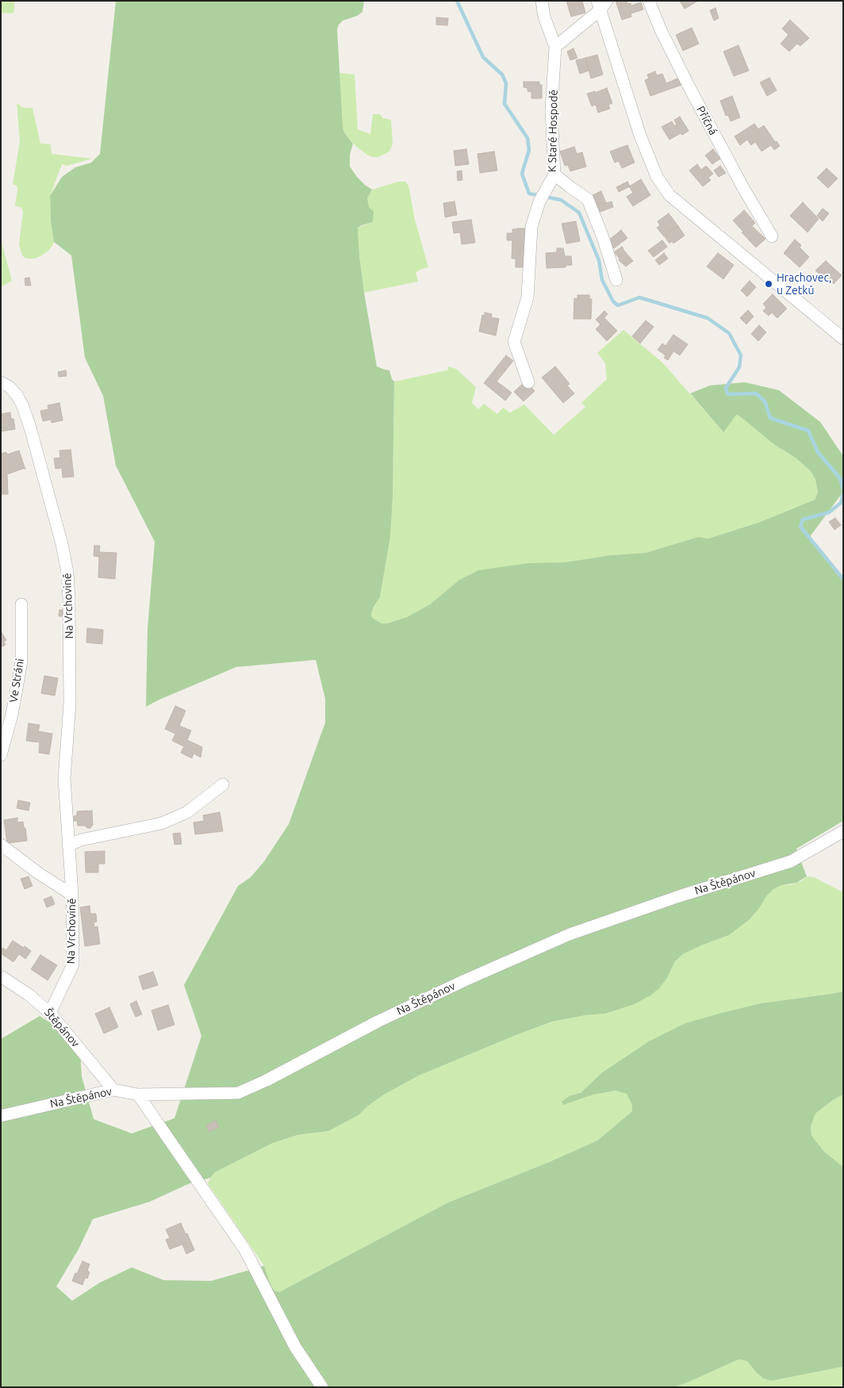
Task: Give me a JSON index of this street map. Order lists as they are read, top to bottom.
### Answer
{
  "streets": {
    "street": [
      "Příčná",
      "K Staré Hospodě",
      "Na Vrchovině",
      "Ve Stráni",
      "Na Štěpánov",
      "Štěpánov"
    ]
  },
  "crossings": [
    ["Na Vrchovině", "Štěpánov"],
    ["Na Štěpánov", "Štěpánov"]
  ],
  "places": ["Hrachovec, u Zetků"]
}
